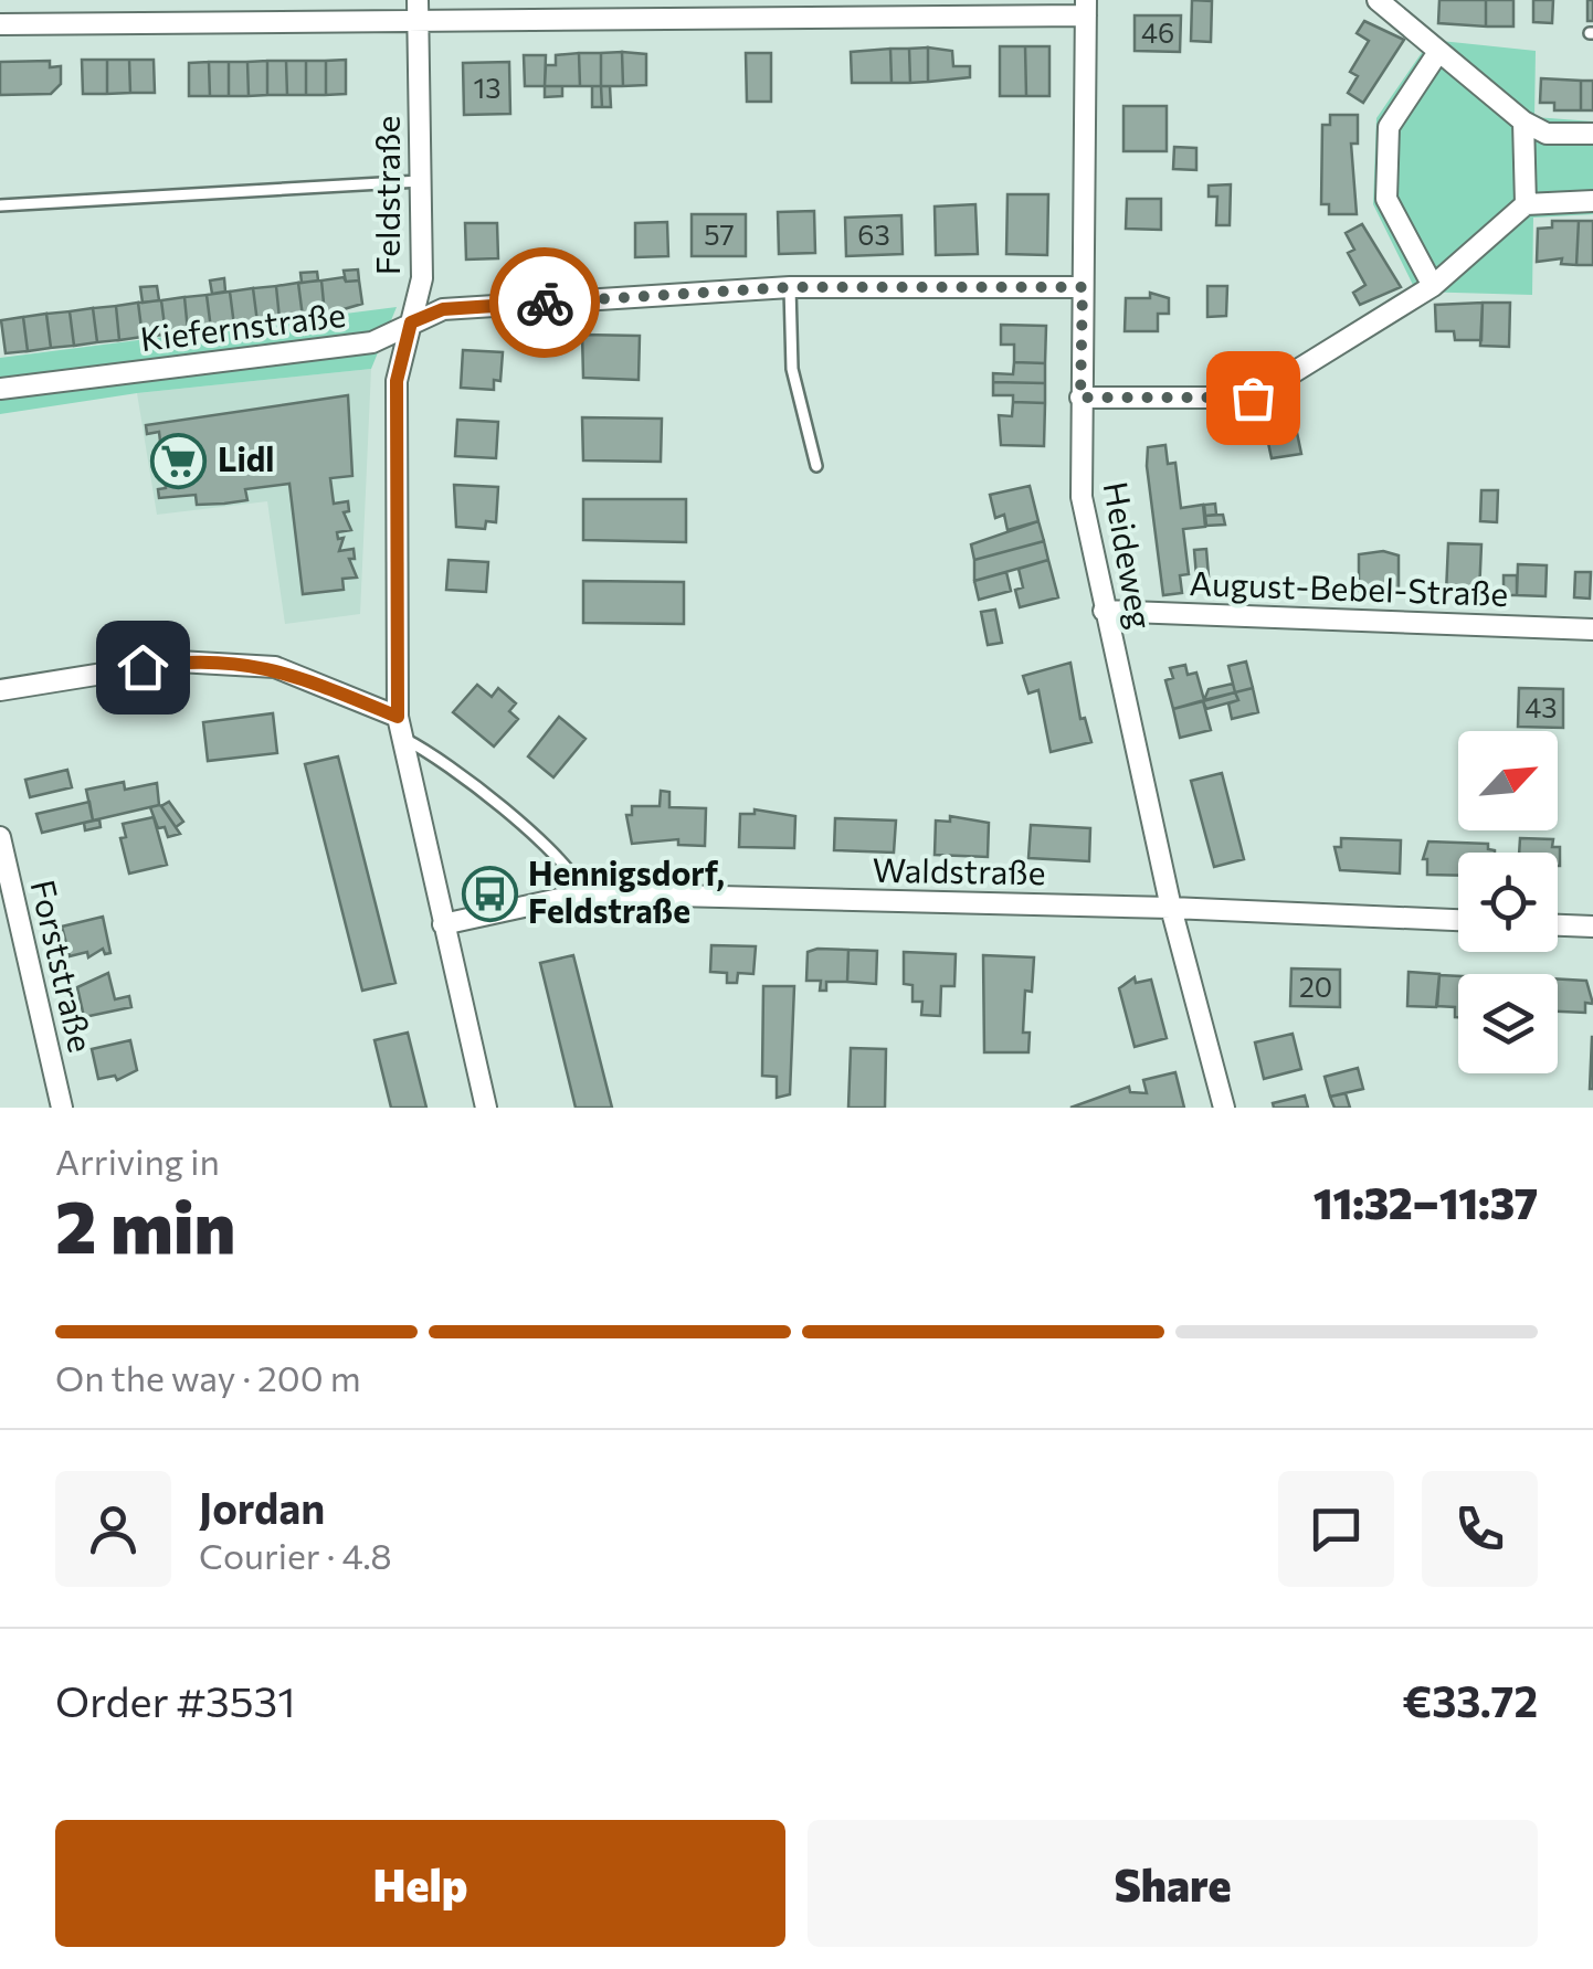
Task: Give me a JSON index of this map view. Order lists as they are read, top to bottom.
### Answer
{
  "streets": {
    "street": [
      "Feldstraße",
      "Kiefernstraße",
      "Heideweg",
      "August-Bebel-Straße",
      "Waldstraße",
      "Forststraße"
    ]
  },
  "crossings": [
    ["Feldstraße", "Kiefernstraße"],
    ["Feldstraße", "Waldstraße"],
    ["Kiefernstraße", "Heideweg"],
    ["Heideweg", "August-Bebel-Straße"],
    ["Heideweg", "Waldstraße"]
  ],
  "places": {
    "supermarket": ["Lidl"],
    "bus stop": ["Hennigsdorf, Feldstraße"]
  },
  "house_numbers": [
    "46",
    "13",
    "57",
    "63",
    "43",
    "20"
  ],
  "north": "top right",
  "page": {
    "heading": ["2 min", "Arriving in", "11:32–11:37"],
    "panel": [
      "Jordan",
      "Courier · 4.8",
      "Order #3531",
      "€33.72"
    ],
    "bar": "On the way · 200 m",
    "buttons": ["Help", "Share"]
  }
}
